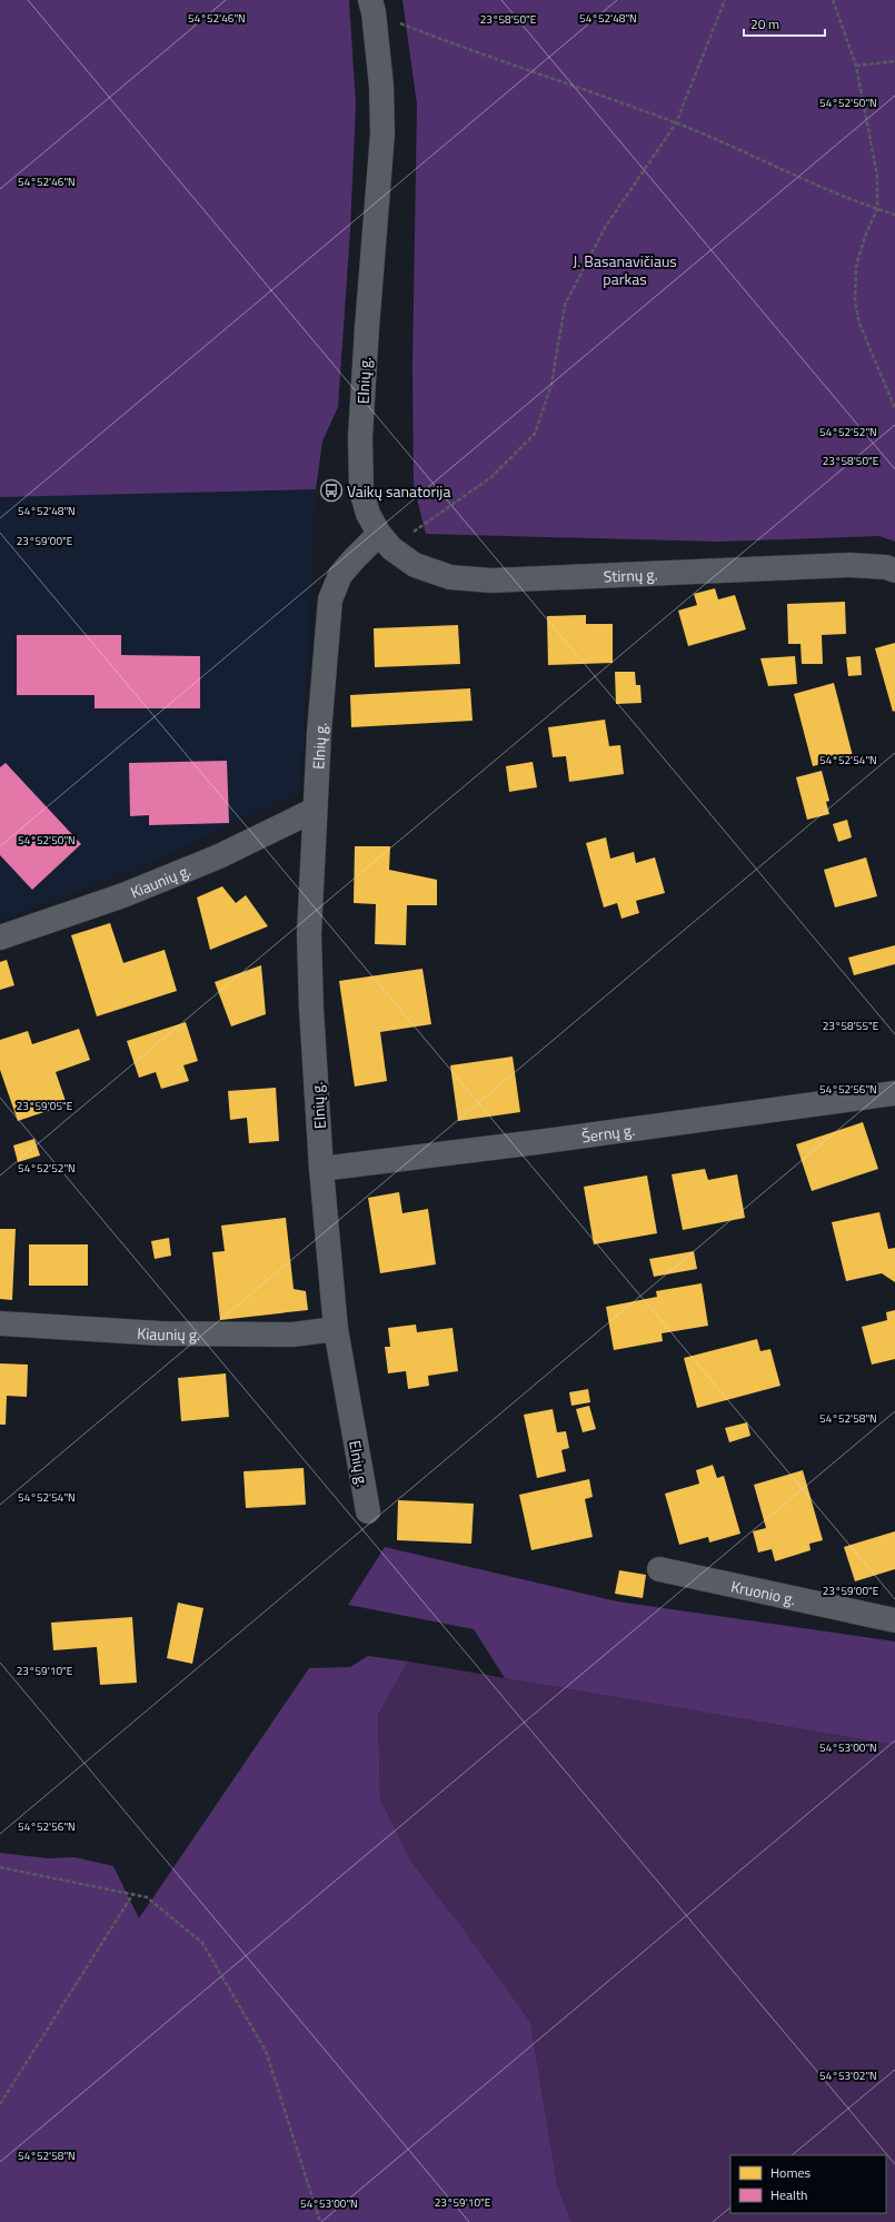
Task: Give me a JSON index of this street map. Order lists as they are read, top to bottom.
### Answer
{
  "streets": {
    "street": [
      "Elnių g.",
      "Stirnų g.",
      "Kiaunių g.",
      "Šernų g.",
      "Kruonio g."
    ]
  },
  "crossings": [
    ["Elnių g.", "Stirnų g."],
    ["Elnių g.", "Kiaunių g."],
    ["Elnių g.", "Šernų g."]
  ],
  "parks": ["J. Basanavičiaus parkas"],
  "places": {
    "bus stop": ["Vaikų sanatorija"]
  },
  "legend": ["Homes", "Health"],
  "scale_bar": "20 m",
  "coordinates": [
    "54°52'48\"N",
    "54°52'46\"N",
    "23°58'50\"E",
    "54°52'50\"N",
    "54°52'52\"N",
    "23°59'00\"E",
    "54°52'54\"N",
    "23°58'55\"E",
    "54°52'56\"N",
    "23°59'05\"E",
    "54°52'58\"N",
    "23°59'10\"E",
    "54°53'00\"N",
    "54°53'02\"N"
  ]
}
